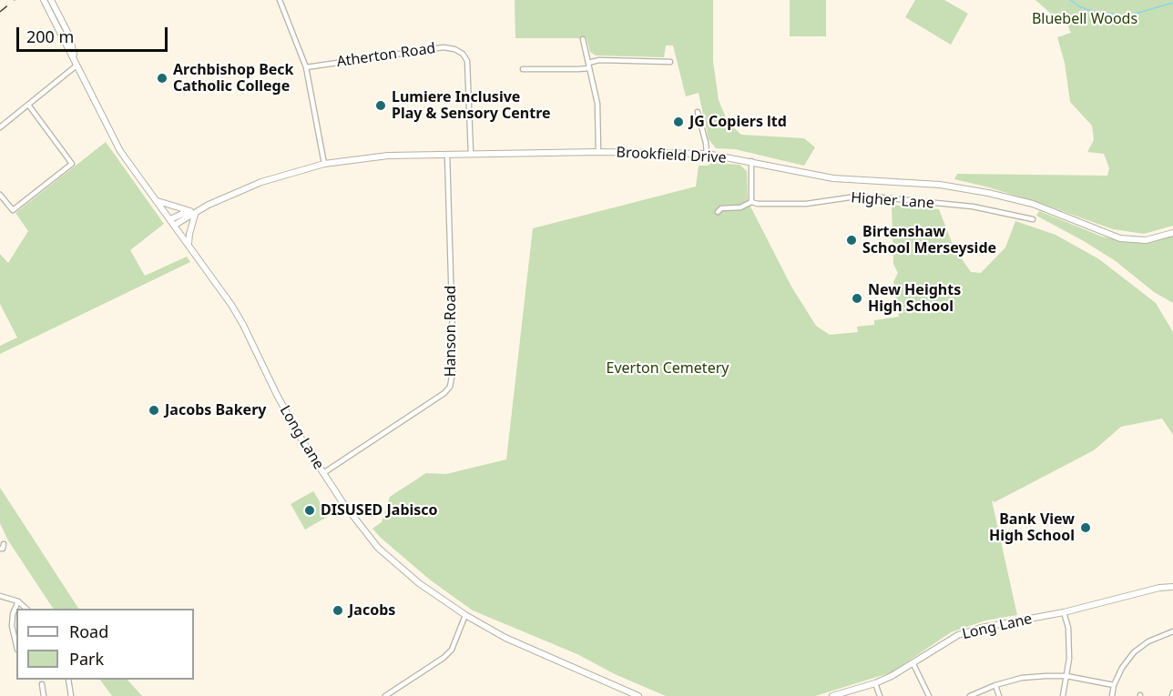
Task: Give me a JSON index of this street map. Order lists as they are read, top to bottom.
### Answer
{
  "streets": {
    "street": [
      "Atherton Road",
      "Brookfield Drive",
      "Higher Lane",
      "Hanson Road",
      "Long Lane"
    ]
  },
  "crossings": [
    ["Atherton Road", "Brookfield Drive"],
    ["Brookfield Drive", "Hanson Road"],
    ["Brookfield Drive", "Long Lane"],
    ["Hanson Road", "Long Lane"]
  ],
  "parks": ["Bluebell Woods", "Everton Cemetery"],
  "places": [
    "Archbishop Beck Catholic College",
    "Lumiere Inclusive Play & Sensory Centre",
    "JG Copiers ltd",
    "Birtenshaw School Merseyside",
    "New Heights High School",
    "Jacobs Bakery",
    "DISUSED Jabisco",
    "Bank View High School",
    "Jacobs"
  ],
  "legend": ["Road", "Park"],
  "scale_bar": "200 m"
}
